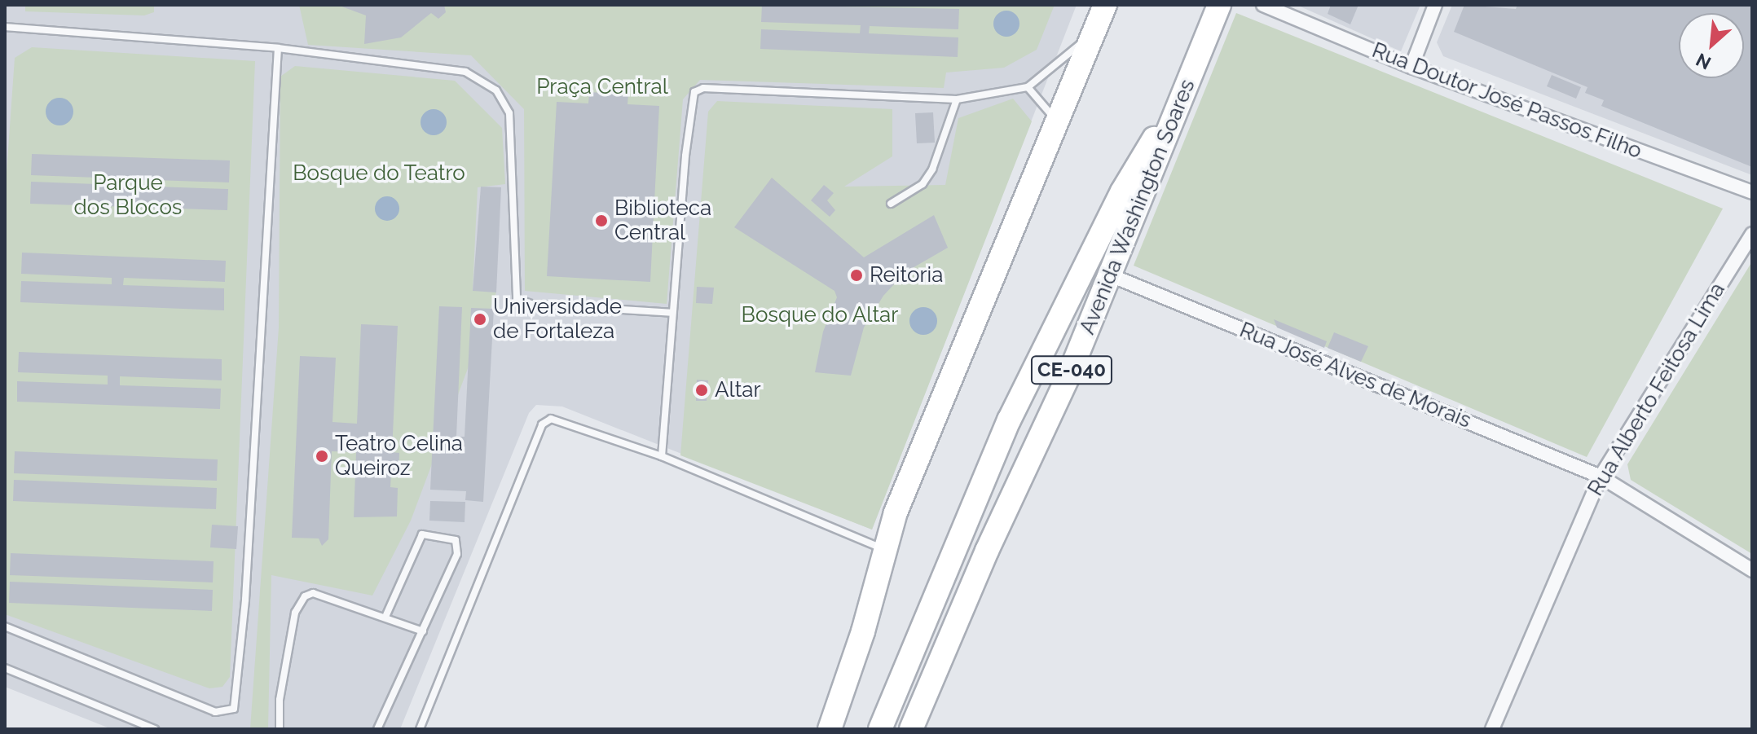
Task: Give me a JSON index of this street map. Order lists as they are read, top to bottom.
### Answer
{
  "streets": {
    "highway": ["Avenida Washington Soares", "CE-040"],
    "street": ["Rua Doutor José Passos Filho", "Rua José Alves de Morais", "Rua Alberto Feitosa Lima"]
  },
  "crossings": [
    ["Avenida Washington Soares", "Rua José Alves de Morais"],
    ["Rua José Alves de Morais", "Rua Alberto Feitosa Lima"]
  ],
  "parks": [
    "Praça Central",
    "Bosque do Teatro",
    "Parque dos Blocos",
    "Bosque do Altar"
  ],
  "places": [
    "Biblioteca Central",
    "Reitoria",
    "Universidade de Fortaleza",
    "Altar",
    "Teatro Celina Queiroz"
  ],
  "north": "bottom left"
}
